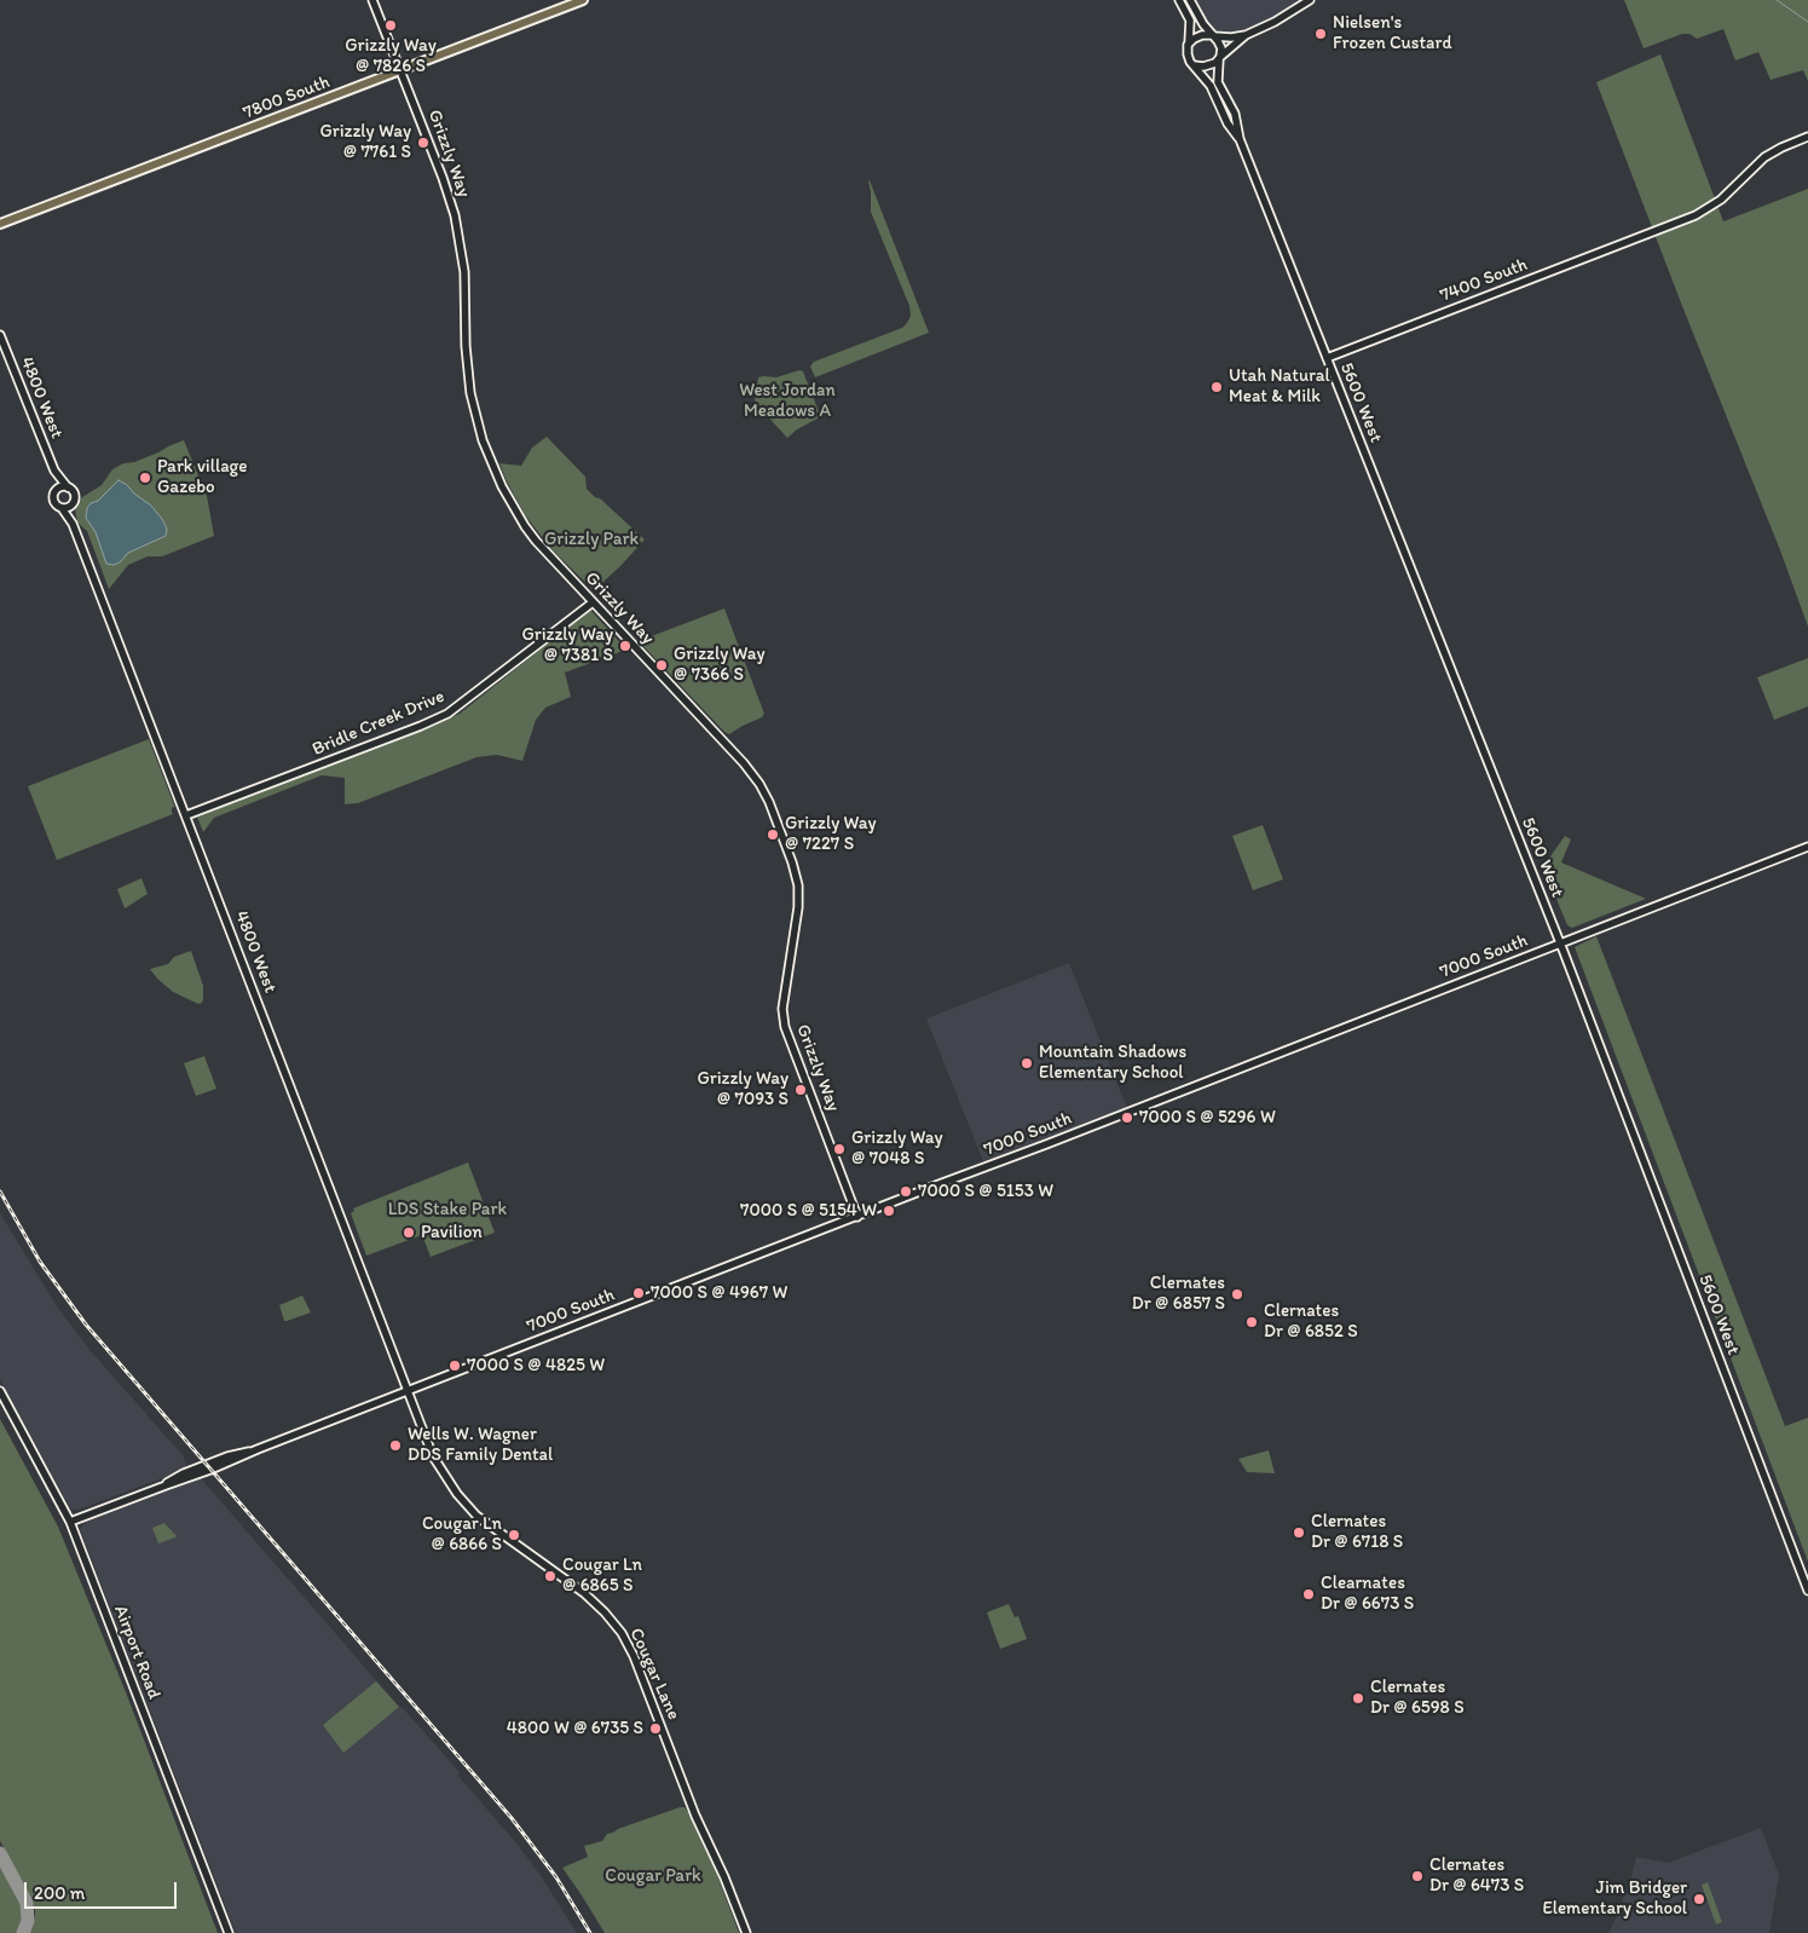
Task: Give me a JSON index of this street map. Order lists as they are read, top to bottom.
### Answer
{
  "streets": {
    "main road": ["7800 South"],
    "street": [
      "Grizzly Way",
      "7400 South",
      "4800 West",
      "5600 West",
      "Bridle Creek Drive",
      "7000 South",
      "Airport Road",
      "Cougar Lane"
    ]
  },
  "crossings": [
    ["7800 South", "Grizzly Way"],
    ["Grizzly Way", "Bridle Creek Drive"],
    ["Grizzly Way", "7000 South"],
    ["7400 South", "5600 West"],
    ["4800 West", "Bridle Creek Drive"],
    ["4800 West", "7000 South"],
    ["4800 West", "Cougar Lane"],
    ["5600 West", "7000 South"],
    ["7000 South", "Airport Road"],
    ["7000 South", "Cougar Lane"]
  ],
  "parks": [
    "West Jordan Meadows A",
    "Grizzly Park",
    "LDS Stake Park",
    "Cougar Park"
  ],
  "places": [
    "Grizzly Way @ 7826 S",
    "Nielsen's Frozen Custard",
    "Grizzly Way @ 7761 S",
    "Utah Natural Meat & Milk",
    "Park village Gazebo",
    "Grizzly Way @ 7381 S",
    "Grizzly Way @ 7366 S",
    "Grizzly Way @ 7227 S",
    "Mountain Shadows Elementary School",
    "Grizzly Way @ 7093 S",
    "7000 S @ 5296 W",
    "Grizzly Way @ 7048 S",
    "7000 S @ 5153 W",
    "7000 S @ 5154 W",
    "Pavilion",
    "7000 S @ 4967 W",
    "Clernates Dr @ 6857 S",
    "Clernates Dr @ 6852 S",
    "7000 S @ 4825 W",
    "Wells W. Wagner DDS Family Dental",
    "Clernates Dr @ 6718 S",
    "Cougar Ln @ 6866 S",
    "Cougar Ln @ 6865 S",
    "Clearnates Dr @ 6673 S",
    "Clernates Dr @ 6598 S",
    "4800 W @ 6735 S",
    "Clernates Dr @ 6473 S",
    "Jim Bridger Elementary School"
  ],
  "scale_bar": "200 m"
}
